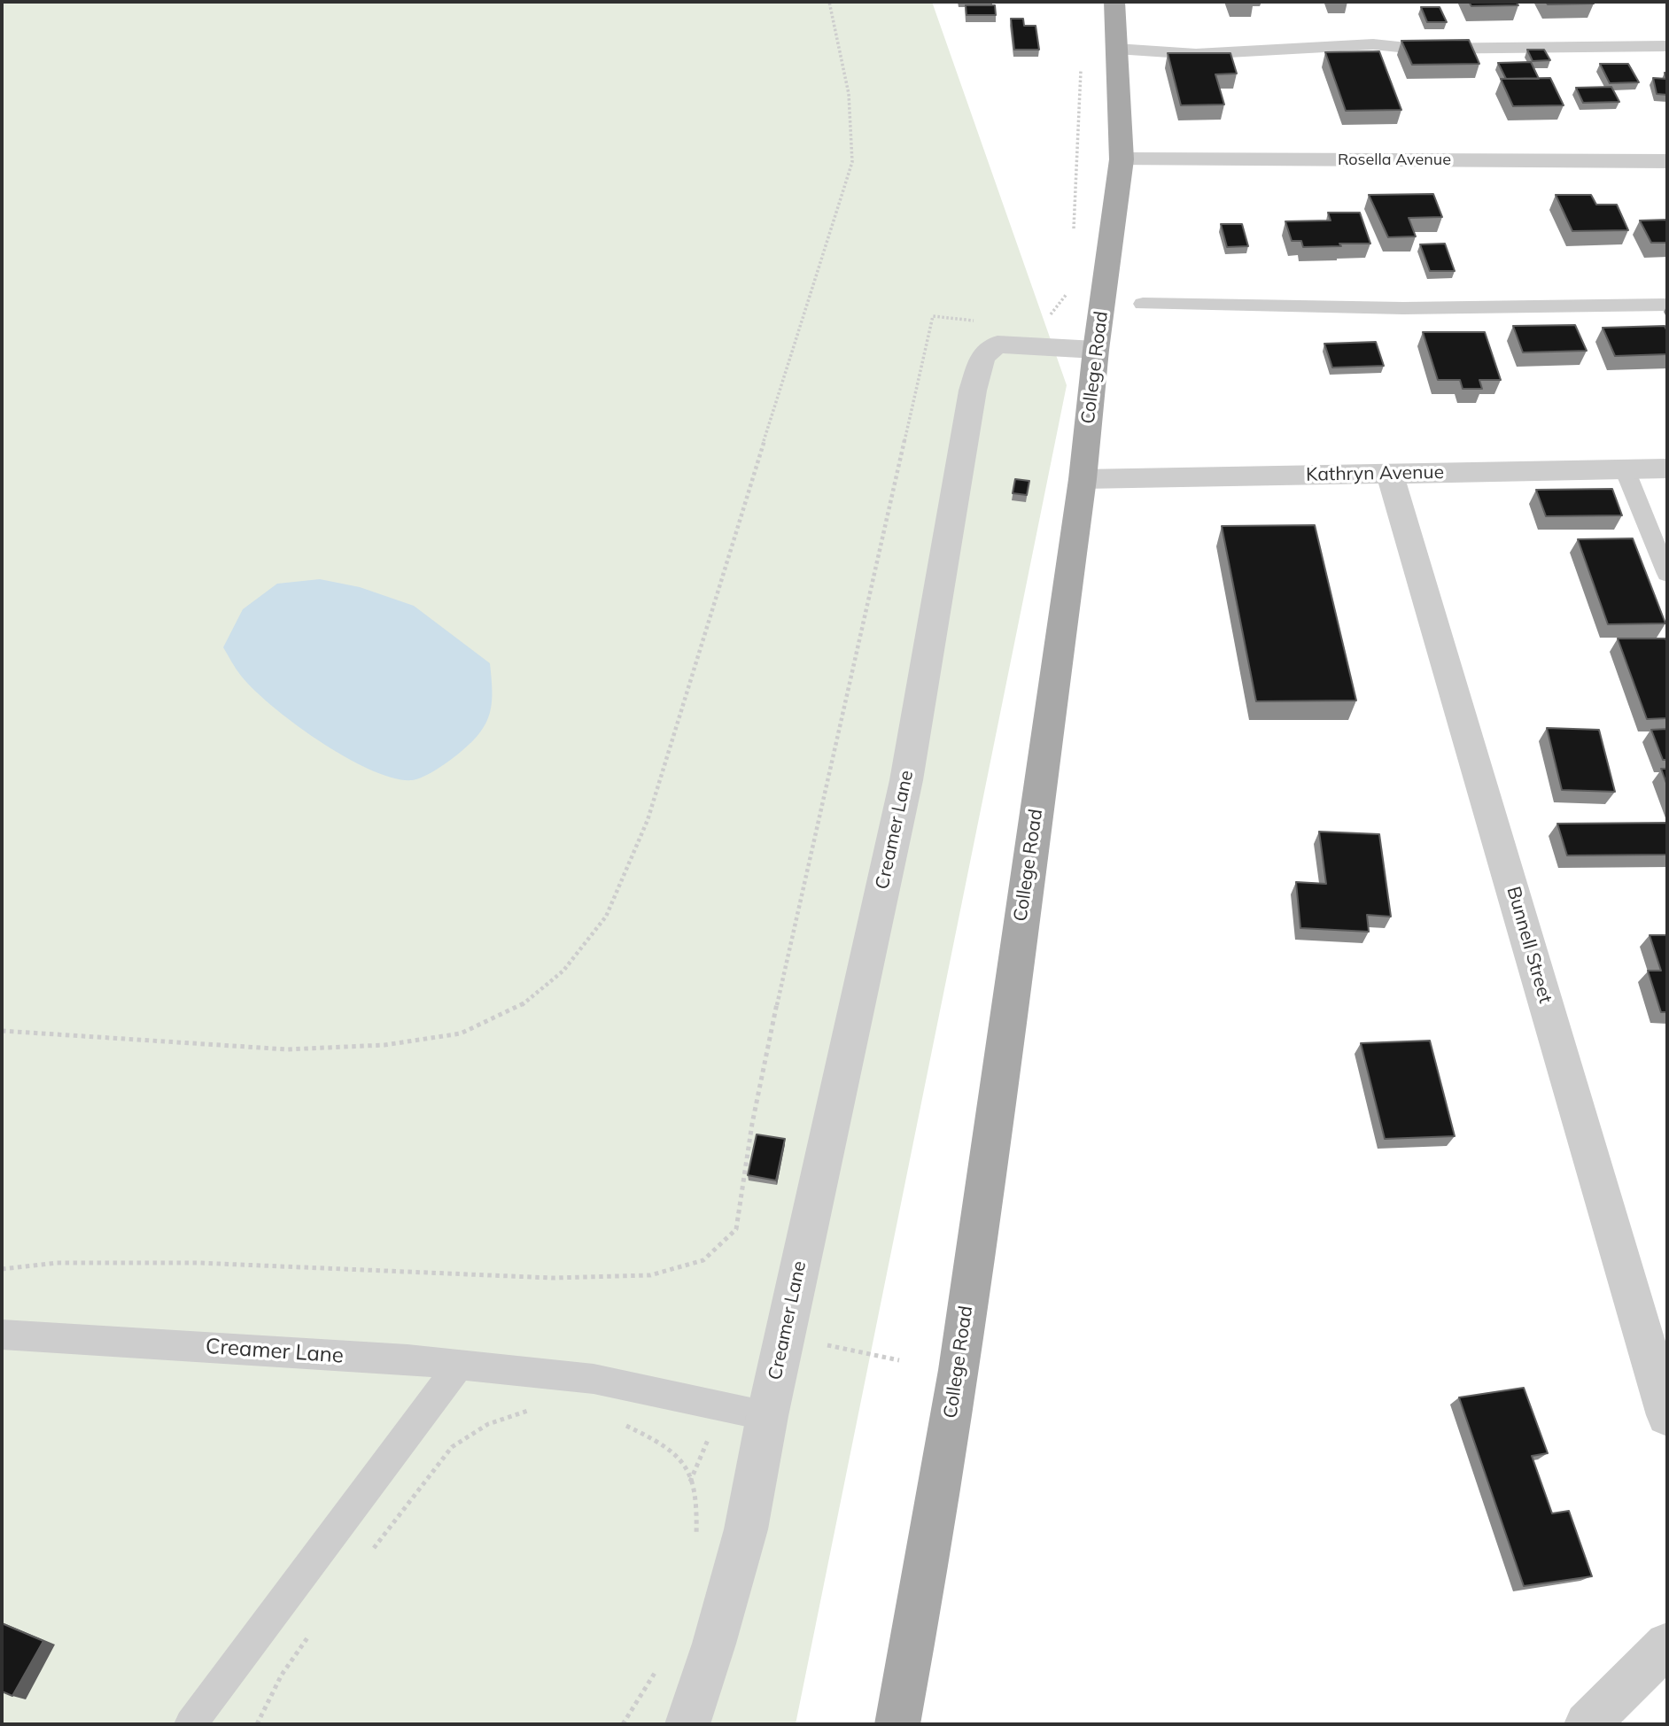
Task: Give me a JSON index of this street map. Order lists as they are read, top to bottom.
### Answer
{
  "streets": {
    "main road": ["College Road"],
    "street": [
      "Rosella Avenue",
      "Kathryn Avenue",
      "Creamer Lane",
      "Bunnell Street"
    ]
  },
  "crossings": [
    ["Rosella Avenue", "College Road"],
    ["College Road", "Kathryn Avenue"],
    ["College Road", "Creamer Lane"],
    ["Kathryn Avenue", "Bunnell Street"]
  ]
}
